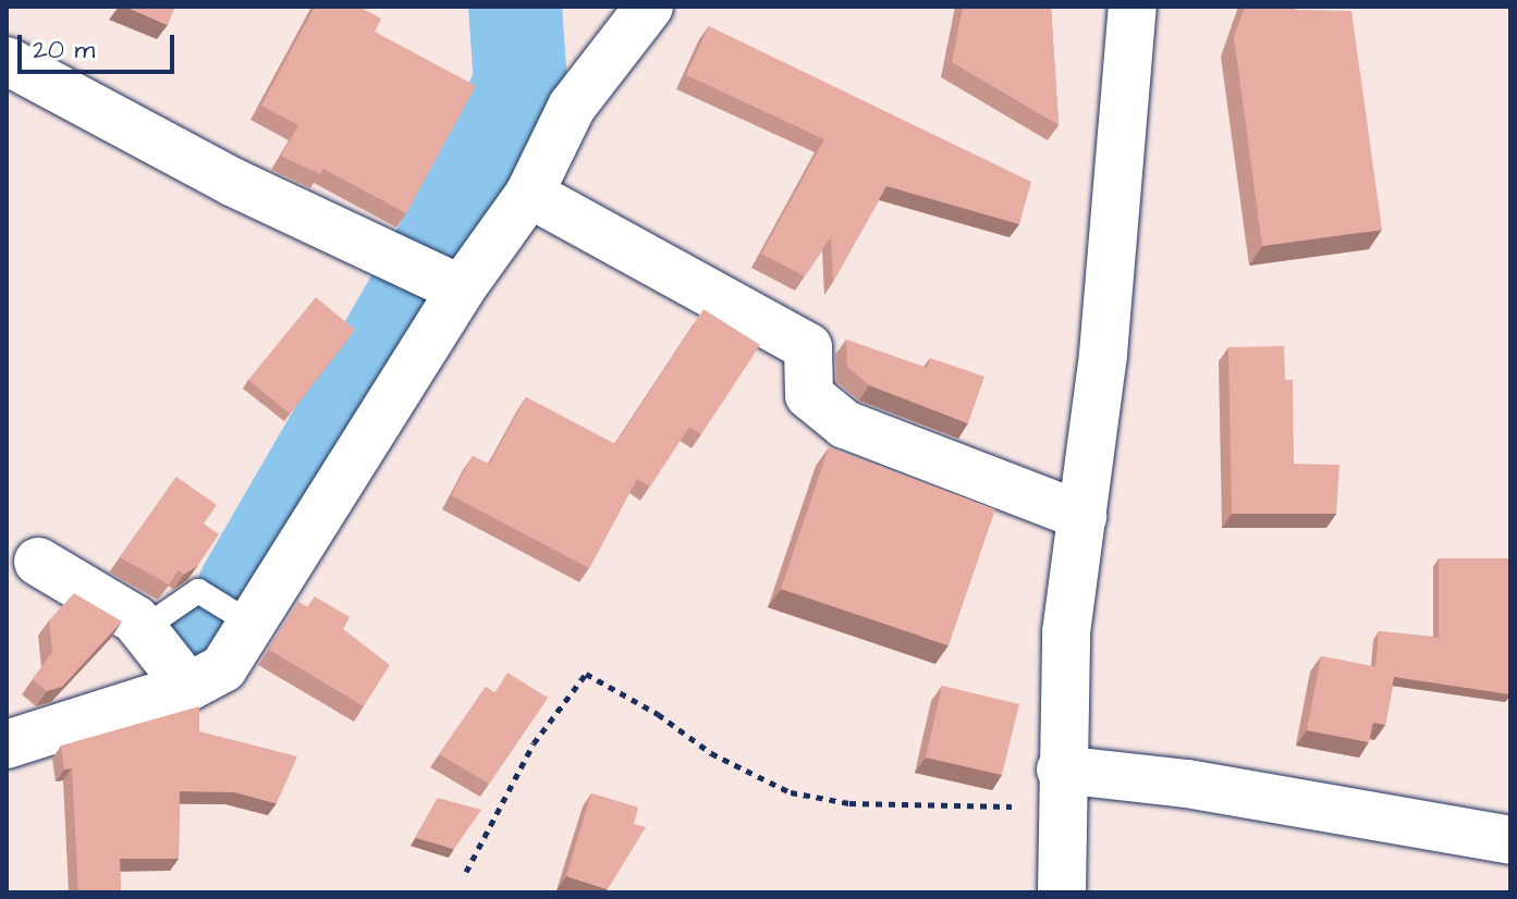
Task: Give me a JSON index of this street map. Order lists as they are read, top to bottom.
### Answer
{
  "scale_bar": "20 m"
}
